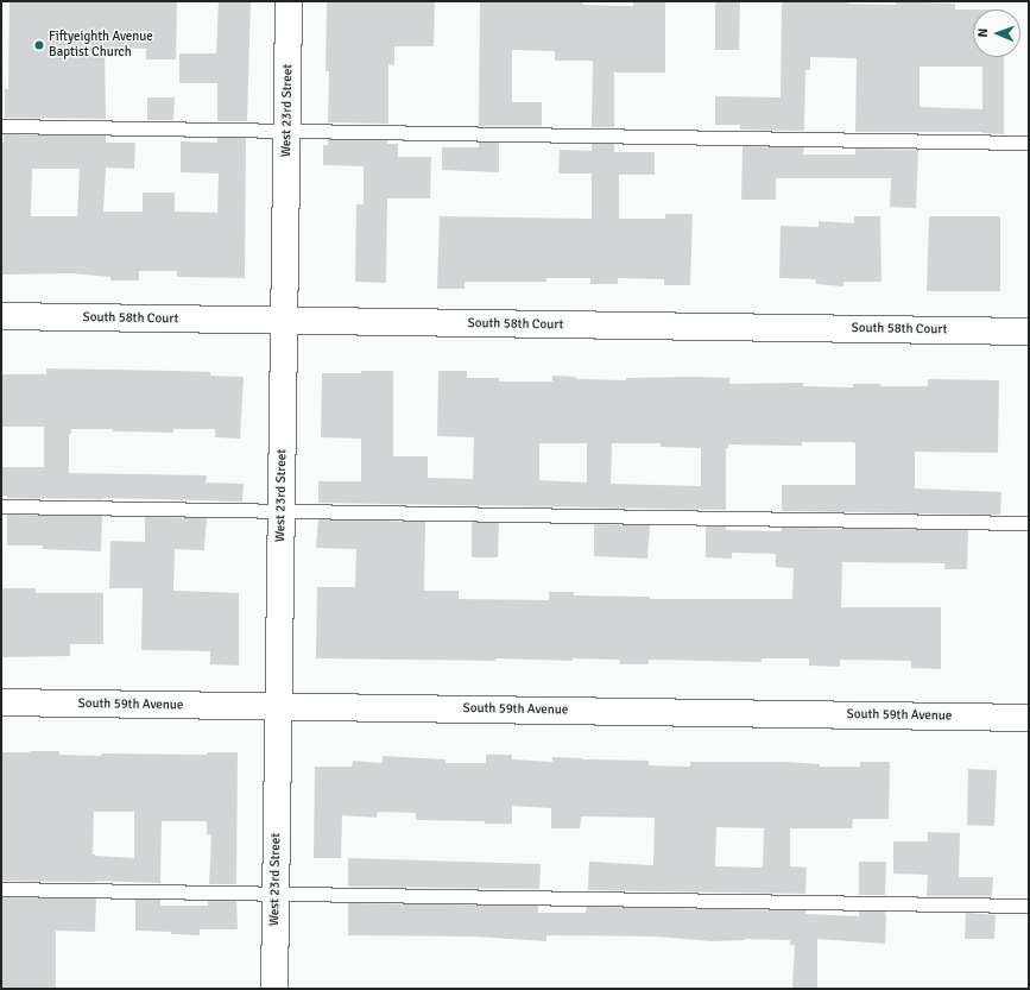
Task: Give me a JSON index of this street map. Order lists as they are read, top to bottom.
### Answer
{
  "streets": {
    "street": ["West 23rd Street", "South 58th Court", "South 59th Avenue"]
  },
  "crossings": [
    ["West 23rd Street", "South 58th Court"],
    ["West 23rd Street", "South 59th Avenue"]
  ],
  "places": ["Fiftyeighth Avenue Baptist Church"],
  "north": "left"
}
